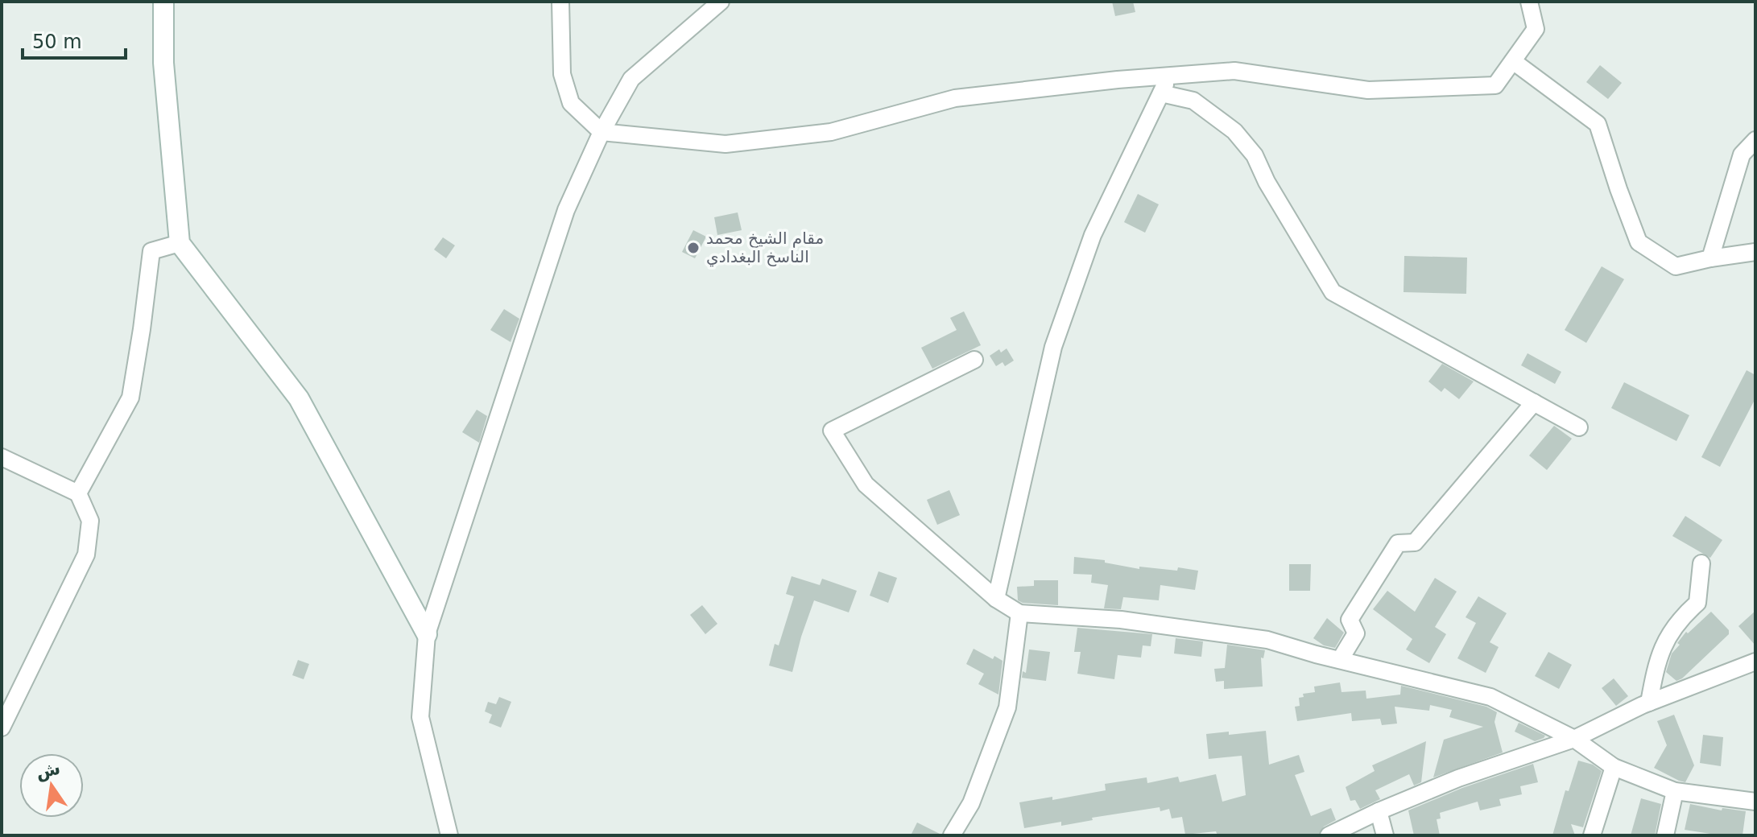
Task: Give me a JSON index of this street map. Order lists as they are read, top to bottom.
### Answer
{
  "places": ["مقام الشيخ محمد الناسخ البغدادي"],
  "scale_bar": "50 m",
  "north": "top"
}
